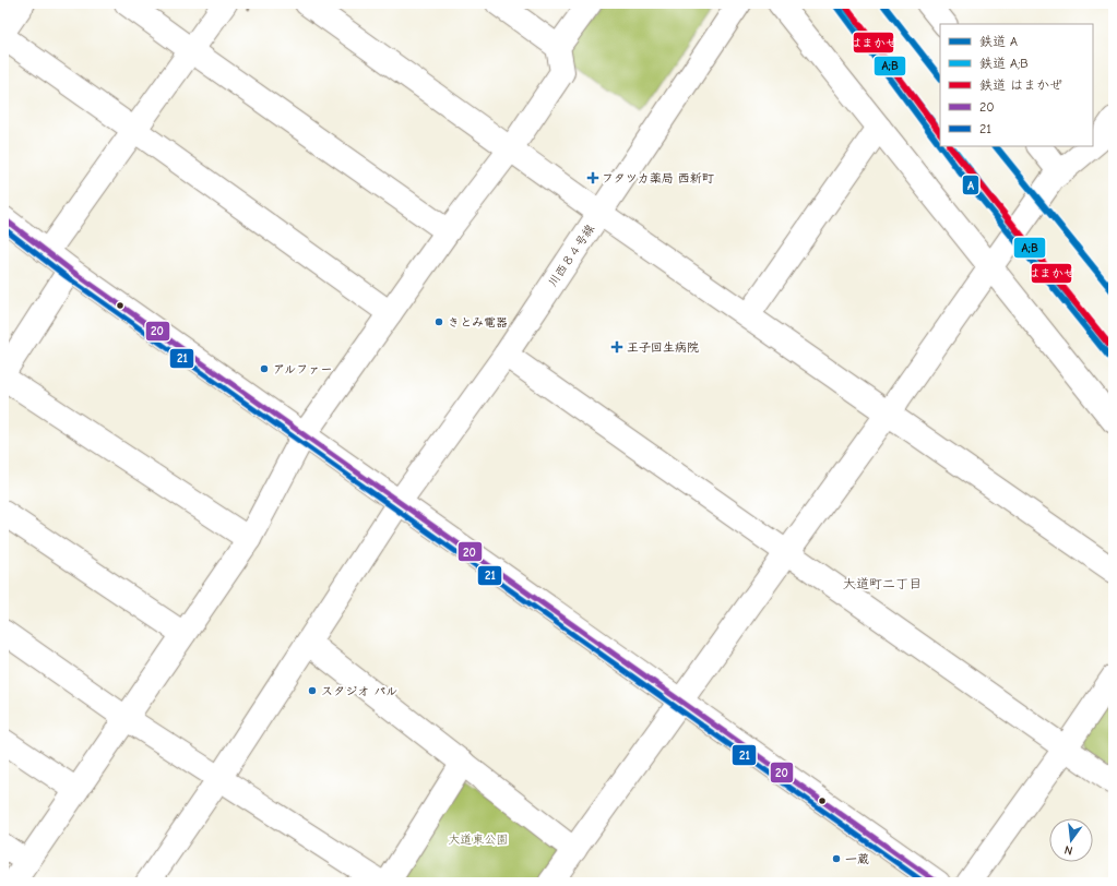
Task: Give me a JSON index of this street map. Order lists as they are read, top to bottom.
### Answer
{
  "streets": {
    "street": ["川西８４号線"]
  },
  "districts": ["大道町二丁目"],
  "parks": ["大道東公園"],
  "places": {
    "health": ["フタツカ薬局 西新町", "王子回生病院"],
    "other": [
      "きとみ電器",
      "アルファー",
      "スタジオ パル",
      "一蔵"
    ]
  },
  "lines": [
    "rail line A",
    "rail line はまかぜ",
    "rail line A;B",
    "transit line 20",
    "transit line 21"
  ],
  "legend": [
    "鉄道 A",
    "鉄道 A;B",
    "鉄道 はまかぜ",
    "20",
    "21"
  ],
  "north": "bottom"
}
